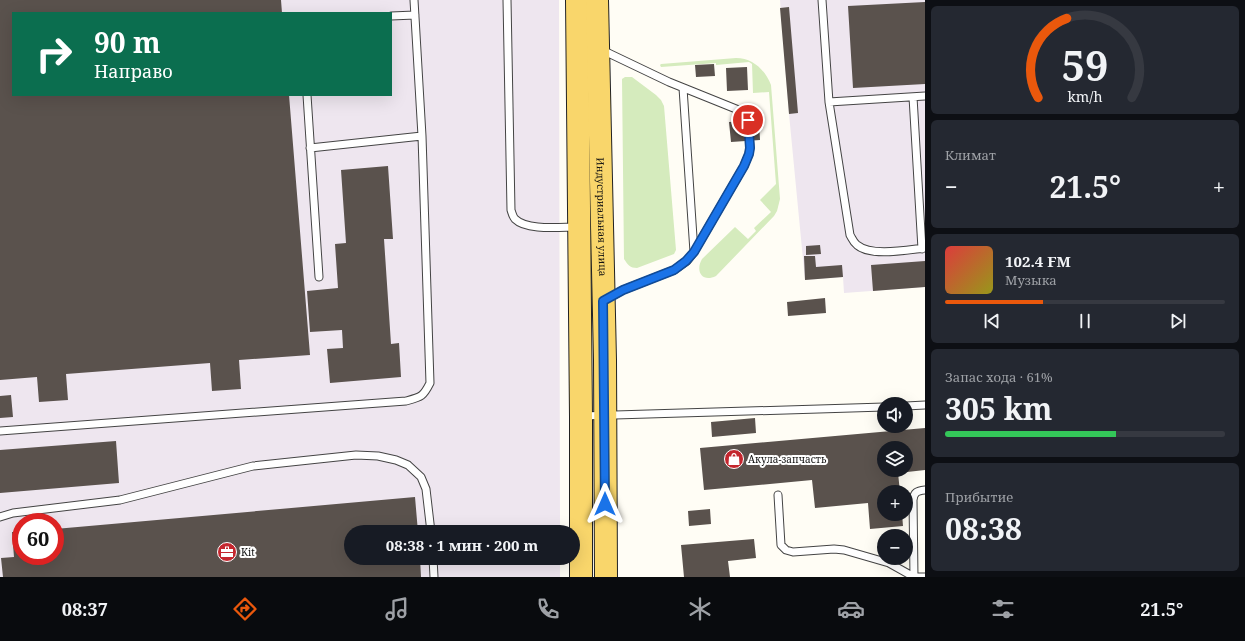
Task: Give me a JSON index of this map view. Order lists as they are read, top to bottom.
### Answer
{
  "streets": {
    "main road": ["Индустриальная улица"]
  },
  "places": {
    "shop": ["Акула-запчасть"],
    "office": ["Kit"]
  },
  "page": {
    "turn": ["90 m", "Направо"],
    "tile": [
      "Климат",
      ["Запас хода · 61%", "305 km"],
      ["Прибытие", "08:38"]
    ],
    "heat": ["−", "21.5°", "+"],
    "song": ["102.4 FM", "Музыка"],
    "map_buttons": ["+", "−"],
    "limit": "60",
    "trip": "08:38 · 1 мин · 200 m",
    "tabs": ["08:37", "21.5°"],
    "gauge": ["59", "km/h"]
  }
}
